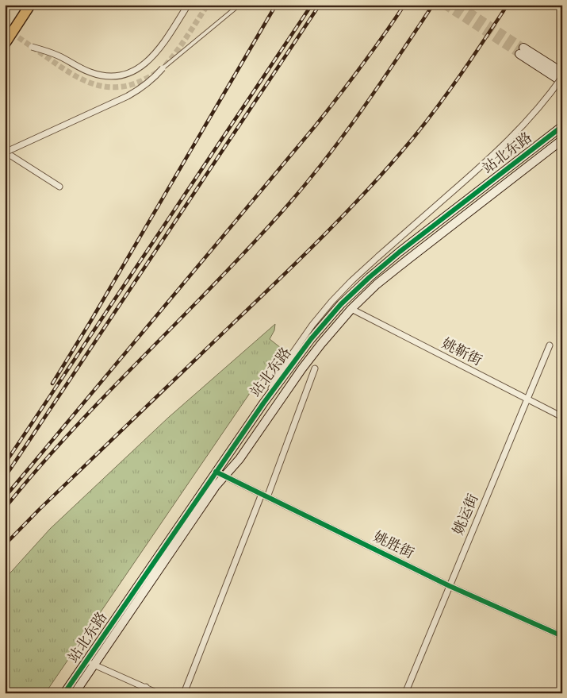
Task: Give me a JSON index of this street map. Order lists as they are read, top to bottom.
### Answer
{
  "streets": {
    "street": [
      "站北东路",
      "姚靳街",
      "姚运街",
      "姚胜街"
    ]
  },
  "crossings": [
    ["站北东路", "姚靳街"],
    ["站北东路", "姚胜街"],
    ["姚靳街", "姚运街"],
    ["姚运街", "姚胜街"]
  ]
}
